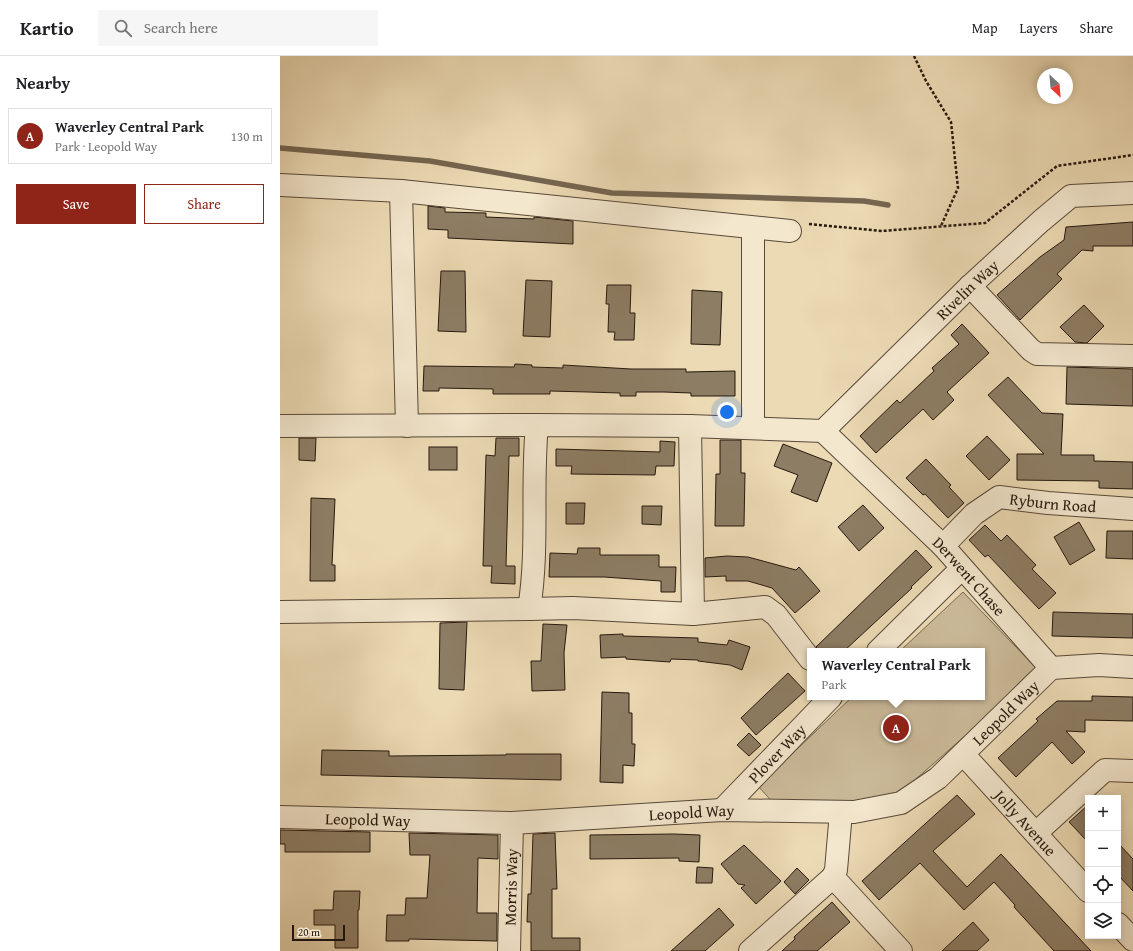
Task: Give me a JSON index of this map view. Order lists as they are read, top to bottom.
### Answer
{
  "streets": {
    "street": [
      "Rivelin Way",
      "Ryburn Road",
      "Derwent Chase",
      "Leopold Way",
      "Plover Way",
      "Jolly Avenue",
      "Morris Way"
    ]
  },
  "crossings": [
    ["Rivelin Way", "Derwent Chase"],
    ["Ryburn Road", "Derwent Chase"],
    ["Derwent Chase", "Leopold Way"],
    ["Leopold Way", "Plover Way"],
    ["Leopold Way", "Jolly Avenue"],
    ["Leopold Way", "Morris Way"]
  ],
  "scale_bar": "20 m",
  "north": "bottom right",
  "page": {
    "header": "Kartio",
    "search": "Search here",
    "nav": ["Map", "Layers", "Share"],
    "heading": "Nearby",
    "list": [
      {
        "mark": "A",
        "name": "Waverley Central Park",
        "note": "Park · Leopold Way",
        "value": "130 m"
      }
    ],
    "buttons": ["Save", "Share"],
    "popup": ["Waverley Central Park", "Park"],
    "pins": "A",
    "map_buttons": ["+", "−"],
    "scale": "20 m"
  }
}
